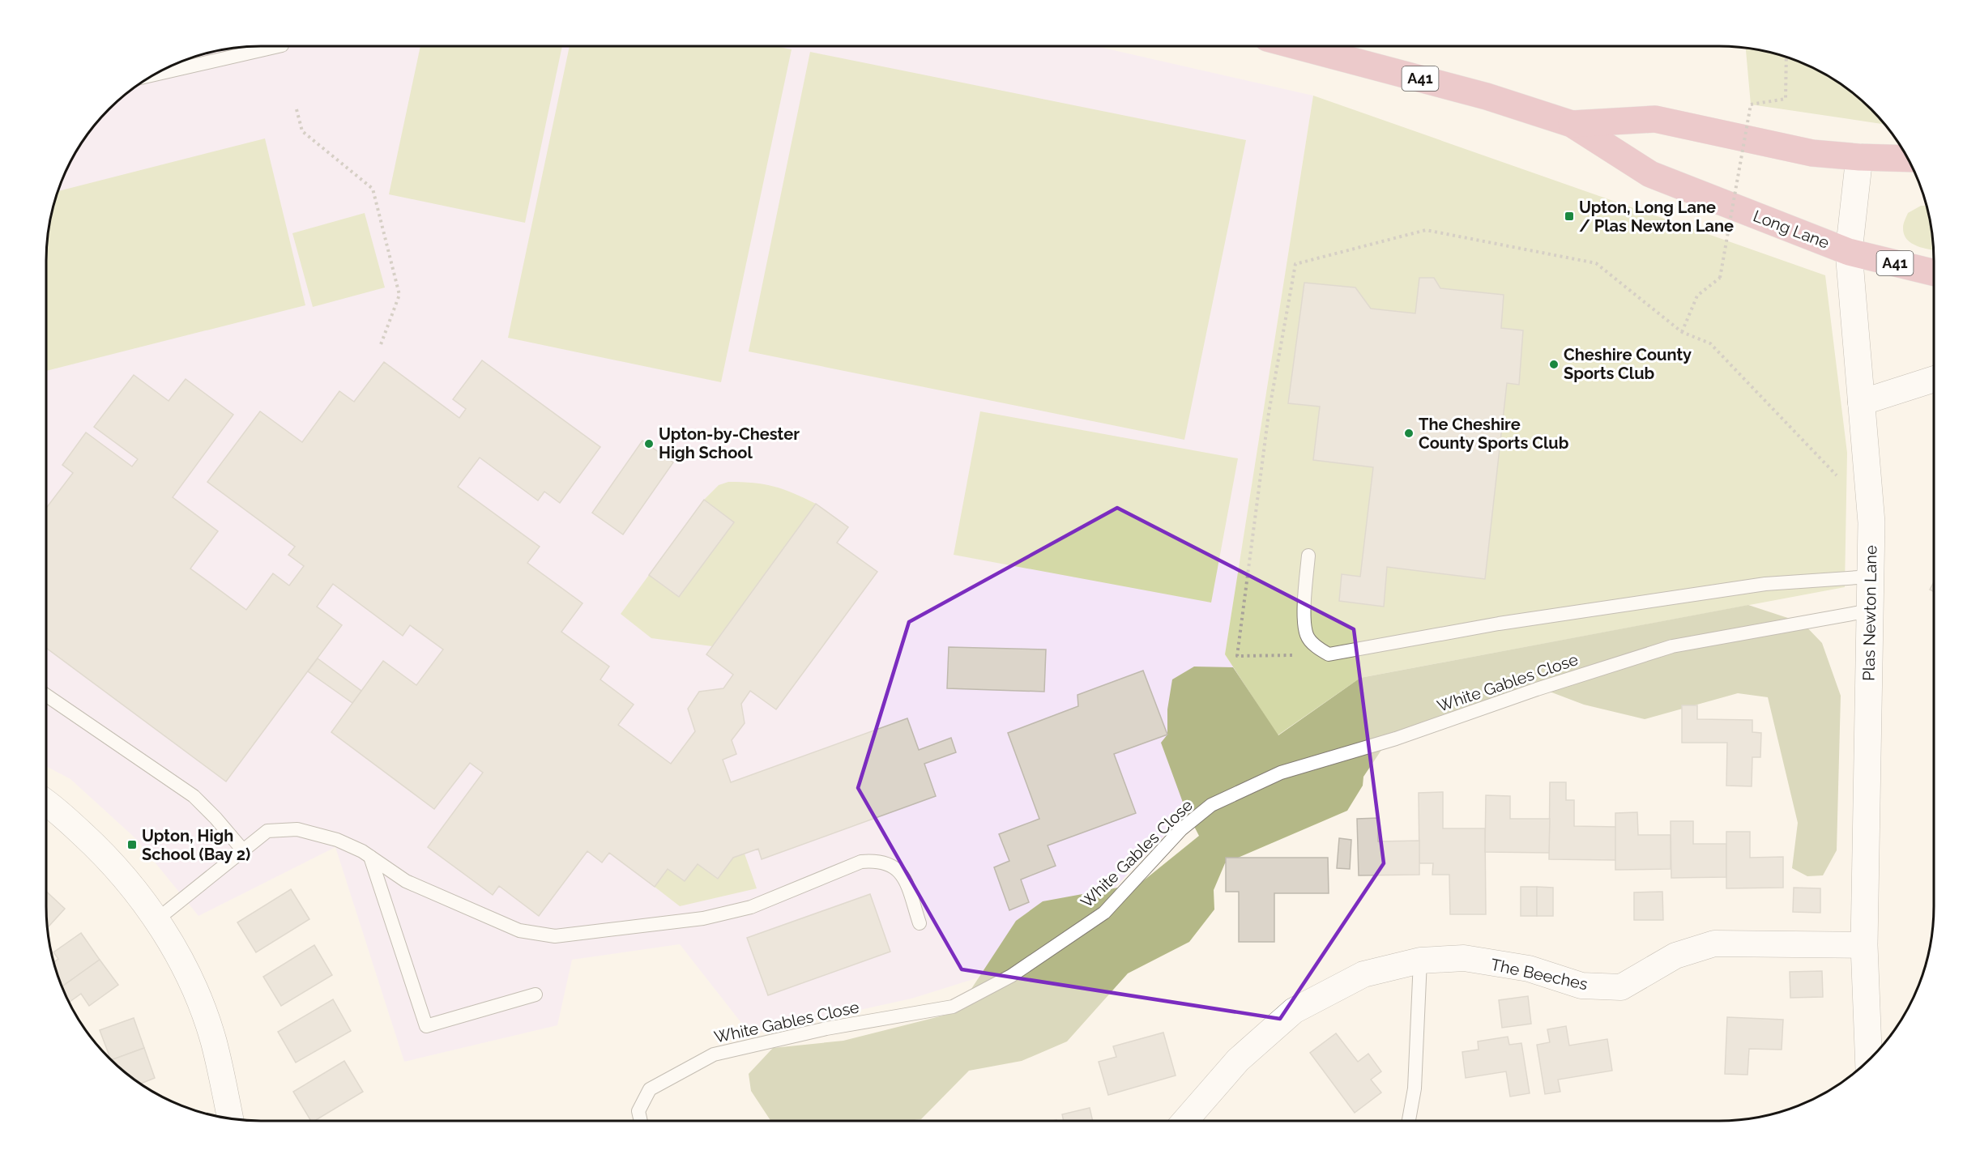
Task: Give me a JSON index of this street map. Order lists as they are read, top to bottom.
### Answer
{
  "streets": {
    "highway": ["A41", "Long Lane"],
    "street": ["Plas Newton Lane", "The Beeches"],
    "lane": ["White Gables Close"]
  },
  "crossings": [
    ["Long Lane", "Plas Newton Lane"],
    ["Plas Newton Lane", "White Gables Close"],
    ["Plas Newton Lane", "The Beeches"]
  ],
  "places": {
    "transit": ["Upton, Long Lane / Plas Newton Lane", "Upton, High School (Bay 2)"],
    "other": ["Cheshire County Sports Club", "The Cheshire County Sports Club", "Upton-by-Chester High School"]
  }
}
